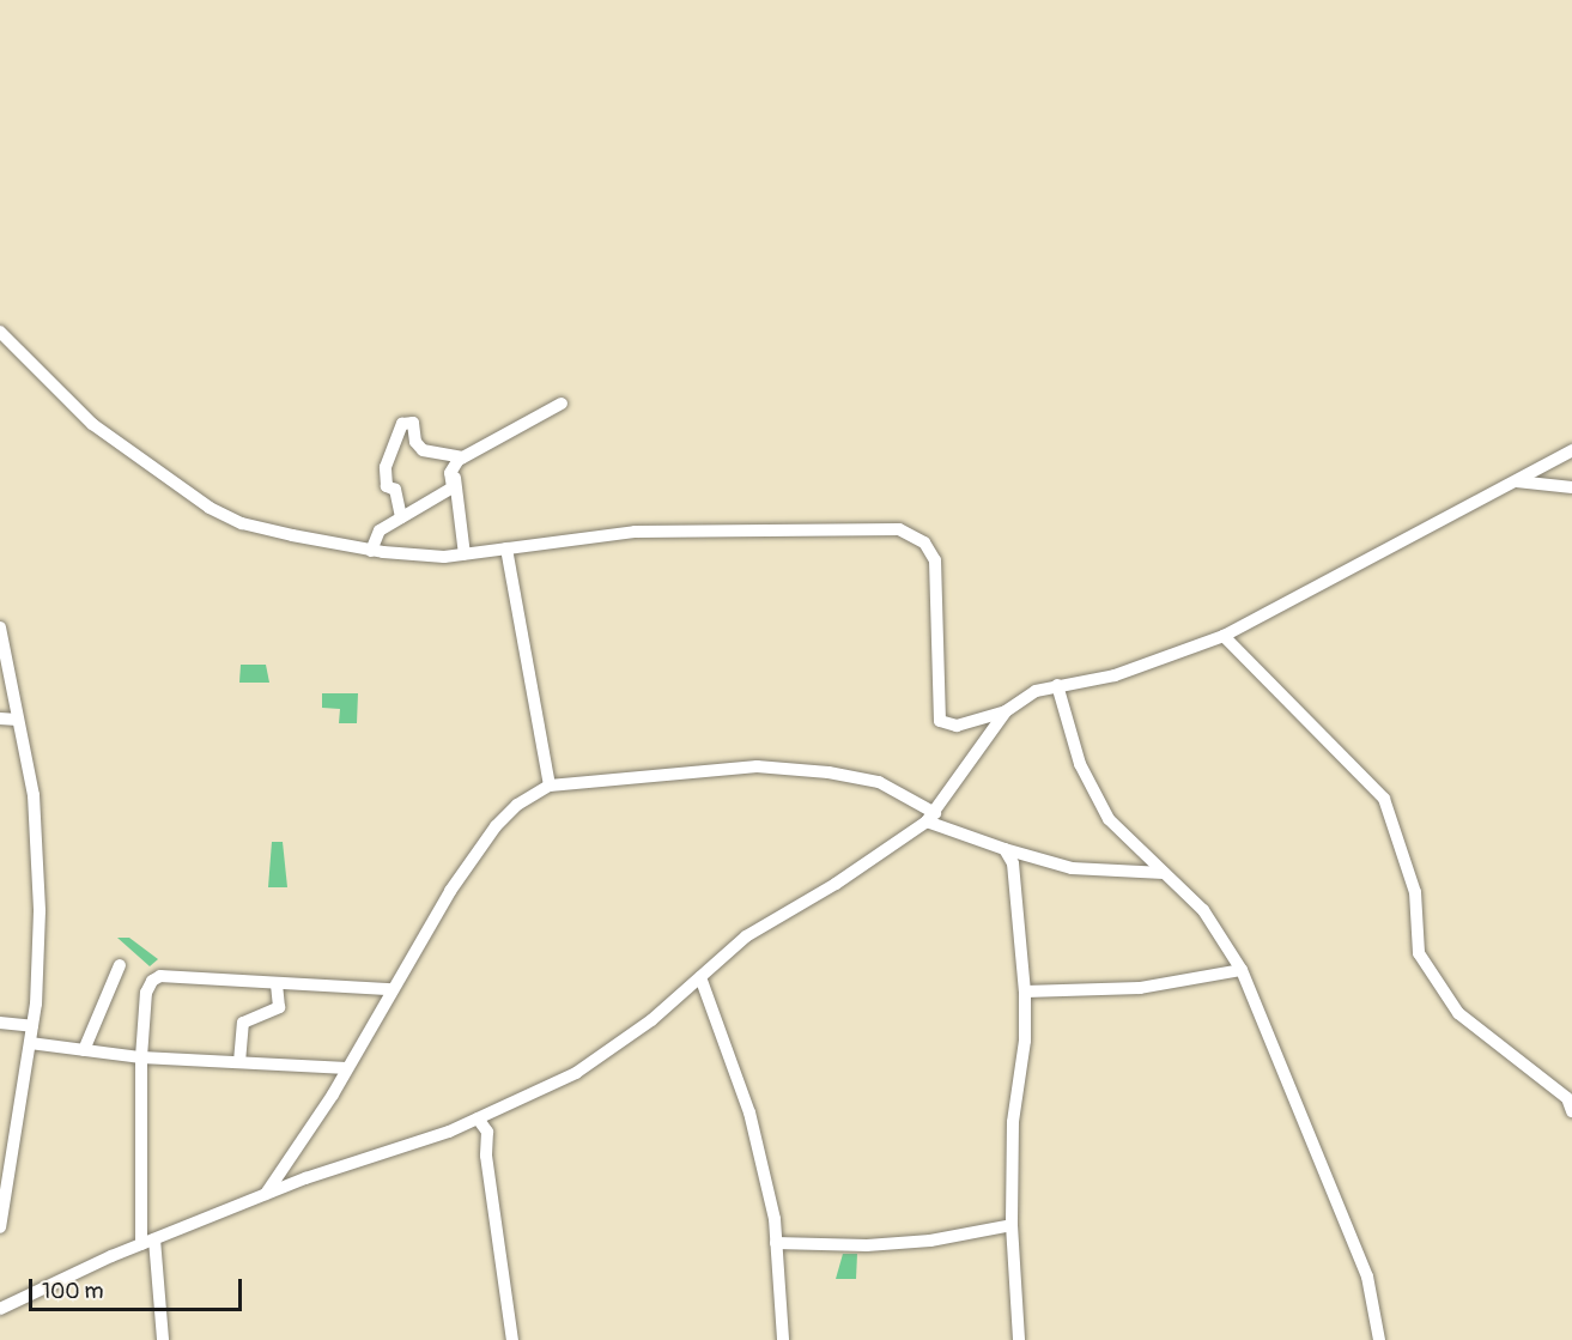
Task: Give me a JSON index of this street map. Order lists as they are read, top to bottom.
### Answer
{
  "scale_bar": "100 m"
}
